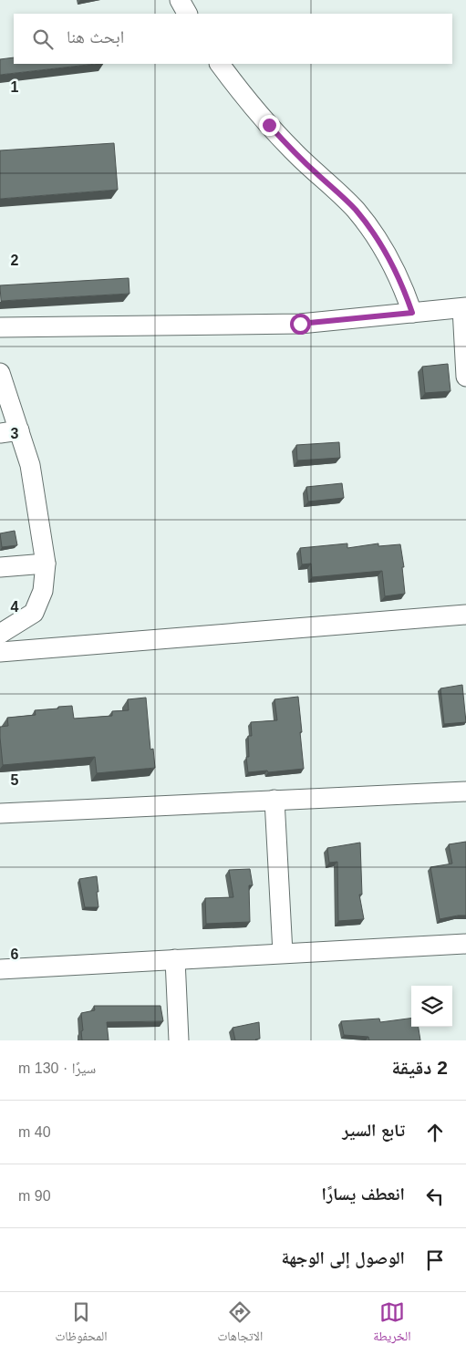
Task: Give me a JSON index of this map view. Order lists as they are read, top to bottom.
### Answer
{
  "page": {
    "search": "ابحث هنا",
    "heading": ["2 دقيقة", "سيرًا · 130 m"],
    "list": [
      ["تابع السير", "40 m"],
      ["انعطف يسارًا", "90 m"],
      "الوصول إلى الوجهة"
    ],
    "nav": ["الخريطة", "الاتجاهات", "المحفوظات"]
  },
  "grid": {
    "rows": [
      "1",
      "2",
      "3",
      "4",
      "5",
      "6"
    ]
  }
}
